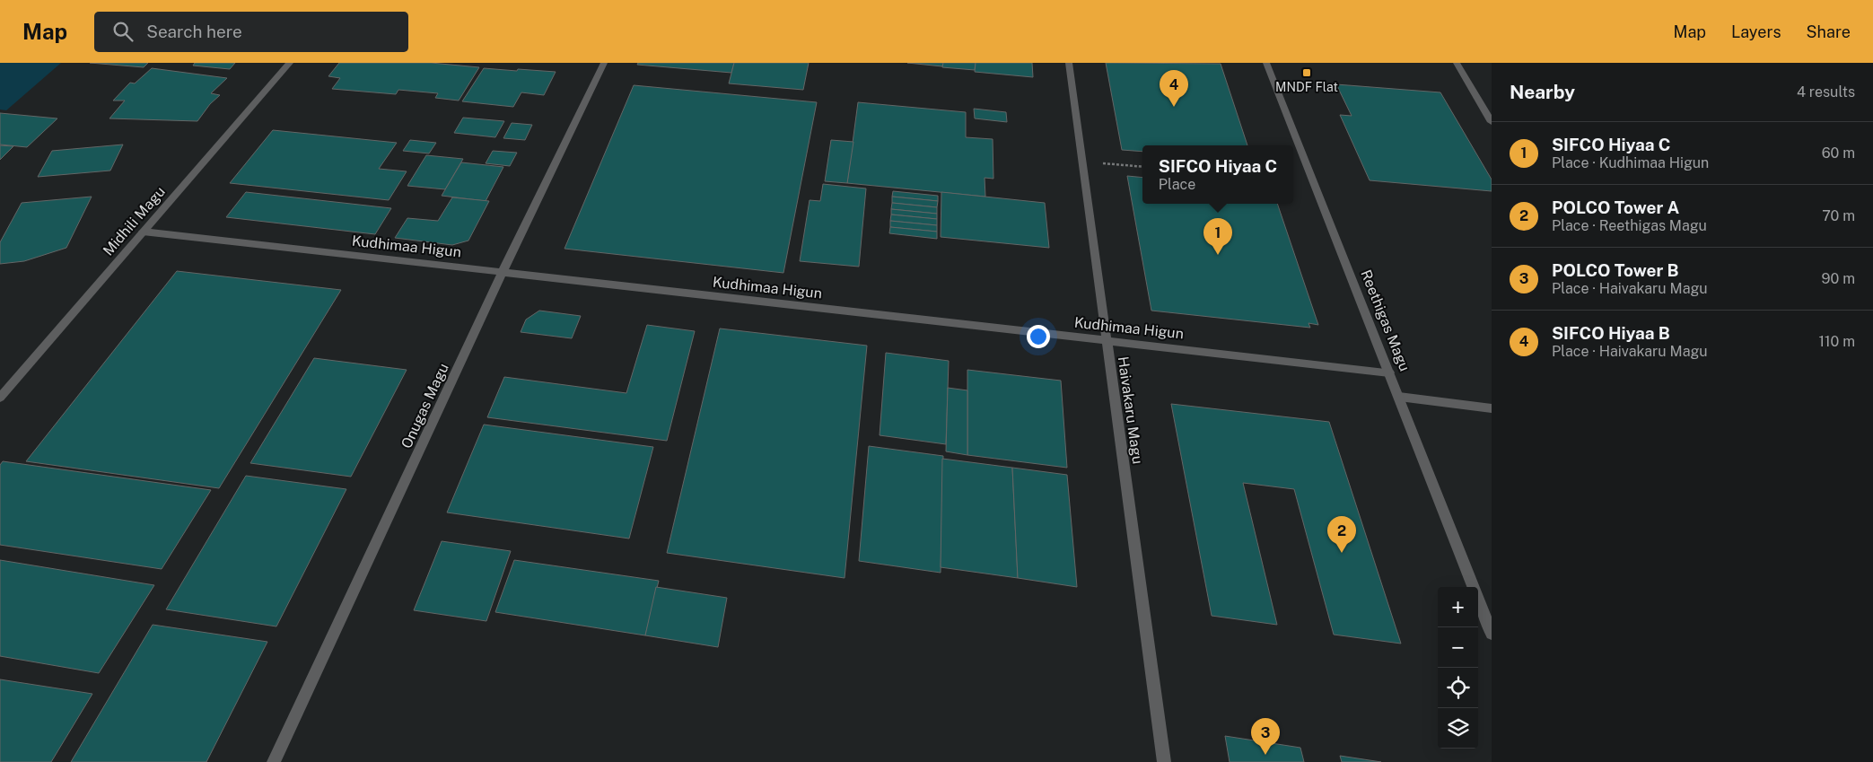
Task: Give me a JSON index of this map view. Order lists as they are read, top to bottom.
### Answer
{
  "streets": {
    "street": [
      "Midhili Magu",
      "Kudhimaa Higun",
      "Reethigas Magu",
      "Onugas Magu",
      "Haivakaru Magu"
    ]
  },
  "crossings": [
    ["Midhili Magu", "Kudhimaa Higun"],
    ["Kudhimaa Higun", "Reethigas Magu"],
    ["Kudhimaa Higun", "Onugas Magu"],
    ["Kudhimaa Higun", "Haivakaru Magu"]
  ],
  "places": {
    "transit": ["MNDF Flat"]
  },
  "page": {
    "header": "Map",
    "search": "Search here",
    "nav": ["Map", "Layers", "Share"],
    "heading": ["Nearby", "4 results"],
    "pins": [
      "4",
      "1",
      "2",
      "3"
    ],
    "list": [
      {
        "mark": "1",
        "name": "SIFCO Hiyaa C",
        "note": "Place · Kudhimaa Higun",
        "value": "60 m"
      },
      {
        "mark": "2",
        "name": "POLCO Tower A",
        "note": "Place · Reethigas Magu",
        "value": "70 m"
      },
      {
        "mark": "3",
        "name": "POLCO Tower B",
        "note": "Place · Haivakaru Magu",
        "value": "90 m"
      },
      {
        "mark": "4",
        "name": "SIFCO Hiyaa B",
        "note": "Place · Haivakaru Magu",
        "value": "110 m"
      }
    ],
    "popup": ["SIFCO Hiyaa C", "Place"],
    "map_buttons": ["+", "−"]
  }
}
